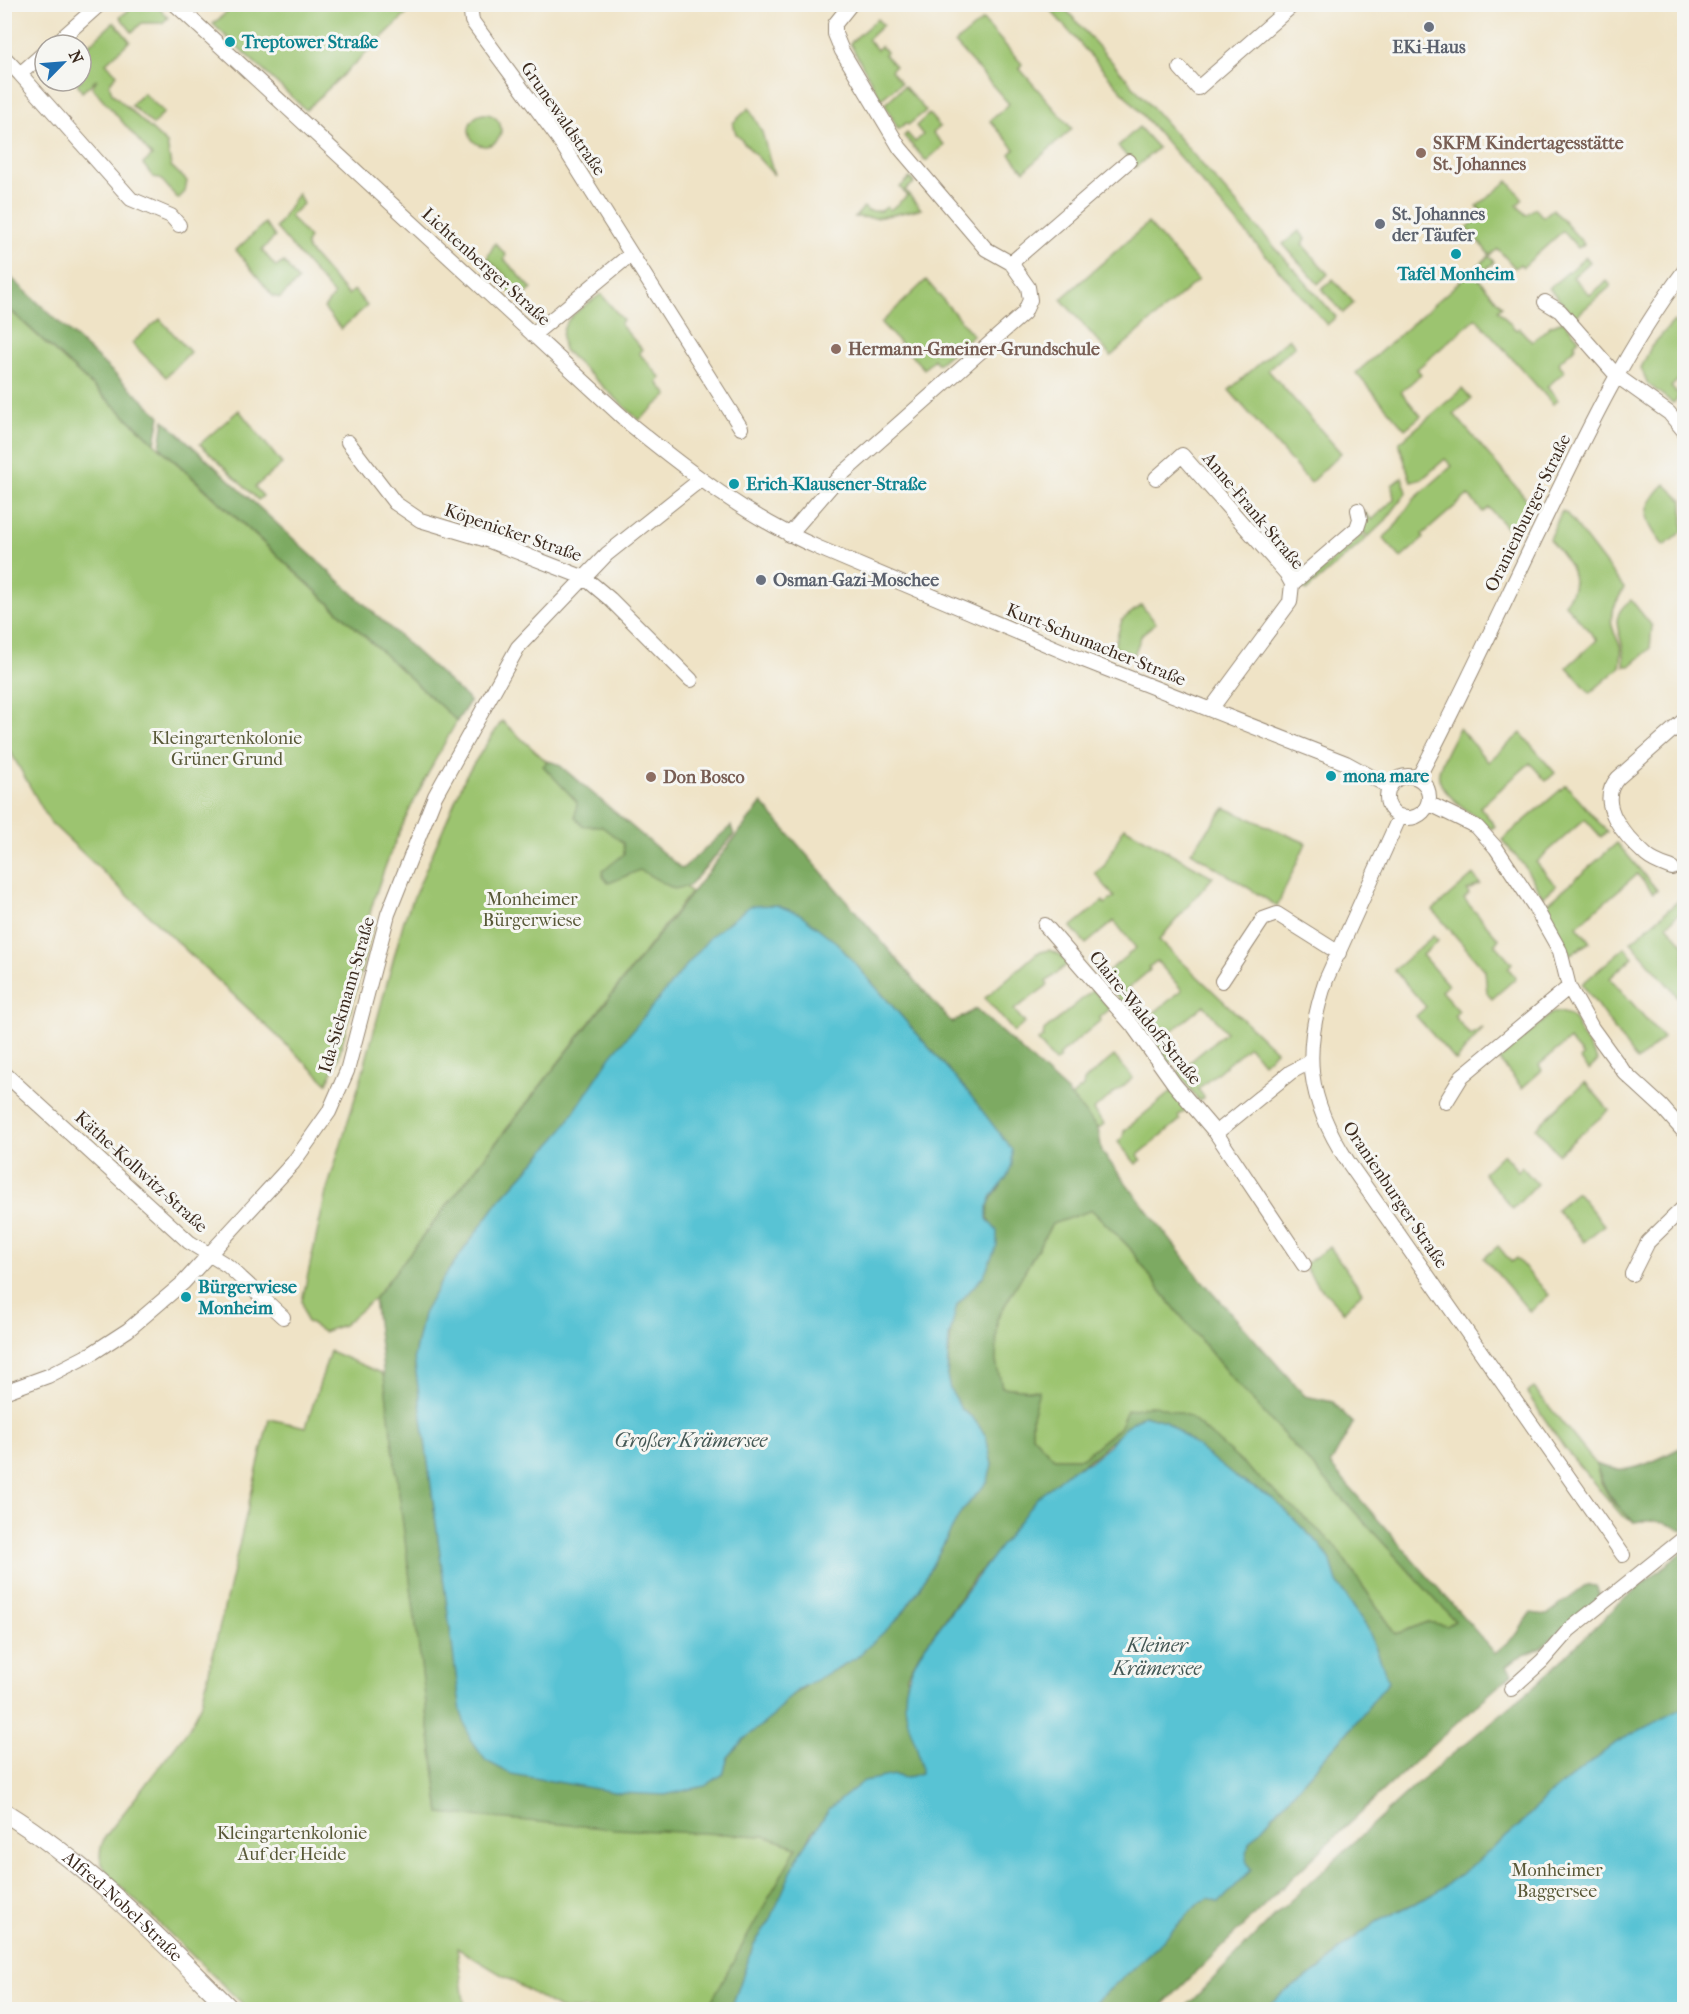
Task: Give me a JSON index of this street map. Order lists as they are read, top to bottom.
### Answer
{
  "streets": {
    "street": [
      "Grunewaldstraße",
      "Lichtenberger Straße",
      "Anne-Frank-Straße",
      "Oranienburger Straße",
      "Köpenicker Straße",
      "Kurt-Schumacher-Straße",
      "Ida-Siekmann-Straße",
      "Claire-Waldoff-Straße",
      "Käthe-Kollwitz-Straße",
      "Alfred-Nobel-Straße"
    ]
  },
  "crossings": [
    ["Lichtenberger Straße", "Köpenicker Straße"],
    ["Lichtenberger Straße", "Kurt-Schumacher-Straße"],
    ["Anne-Frank-Straße", "Kurt-Schumacher-Straße"],
    ["Oranienburger Straße", "Kurt-Schumacher-Straße"],
    ["Köpenicker Straße", "Ida-Siekmann-Straße"],
    ["Ida-Siekmann-Straße", "Käthe-Kollwitz-Straße"]
  ],
  "water": ["Großer Krämersee", "Kleiner Krämersee"],
  "parks": [
    "Kleingartenkolonie Grüner Grund",
    "Monheimer Bürgerwiese",
    "Kleingartenkolonie Auf der Heide",
    "Monheimer Baggersee"
  ],
  "places": [
    "EKi-Haus",
    "Treptower Straße",
    "SKFM Kindertagesstätte St. Johannes",
    "St. Johannes der Täufer",
    "Tafel Monheim",
    "Hermann-Gmeiner-Grundschule",
    "Erich-Klausener-Straße",
    "Osman-Gazi-Moschee",
    "mona mare",
    "Don Bosco",
    "Bürgerwiese Monheim"
  ],
  "north": "top right"
}
